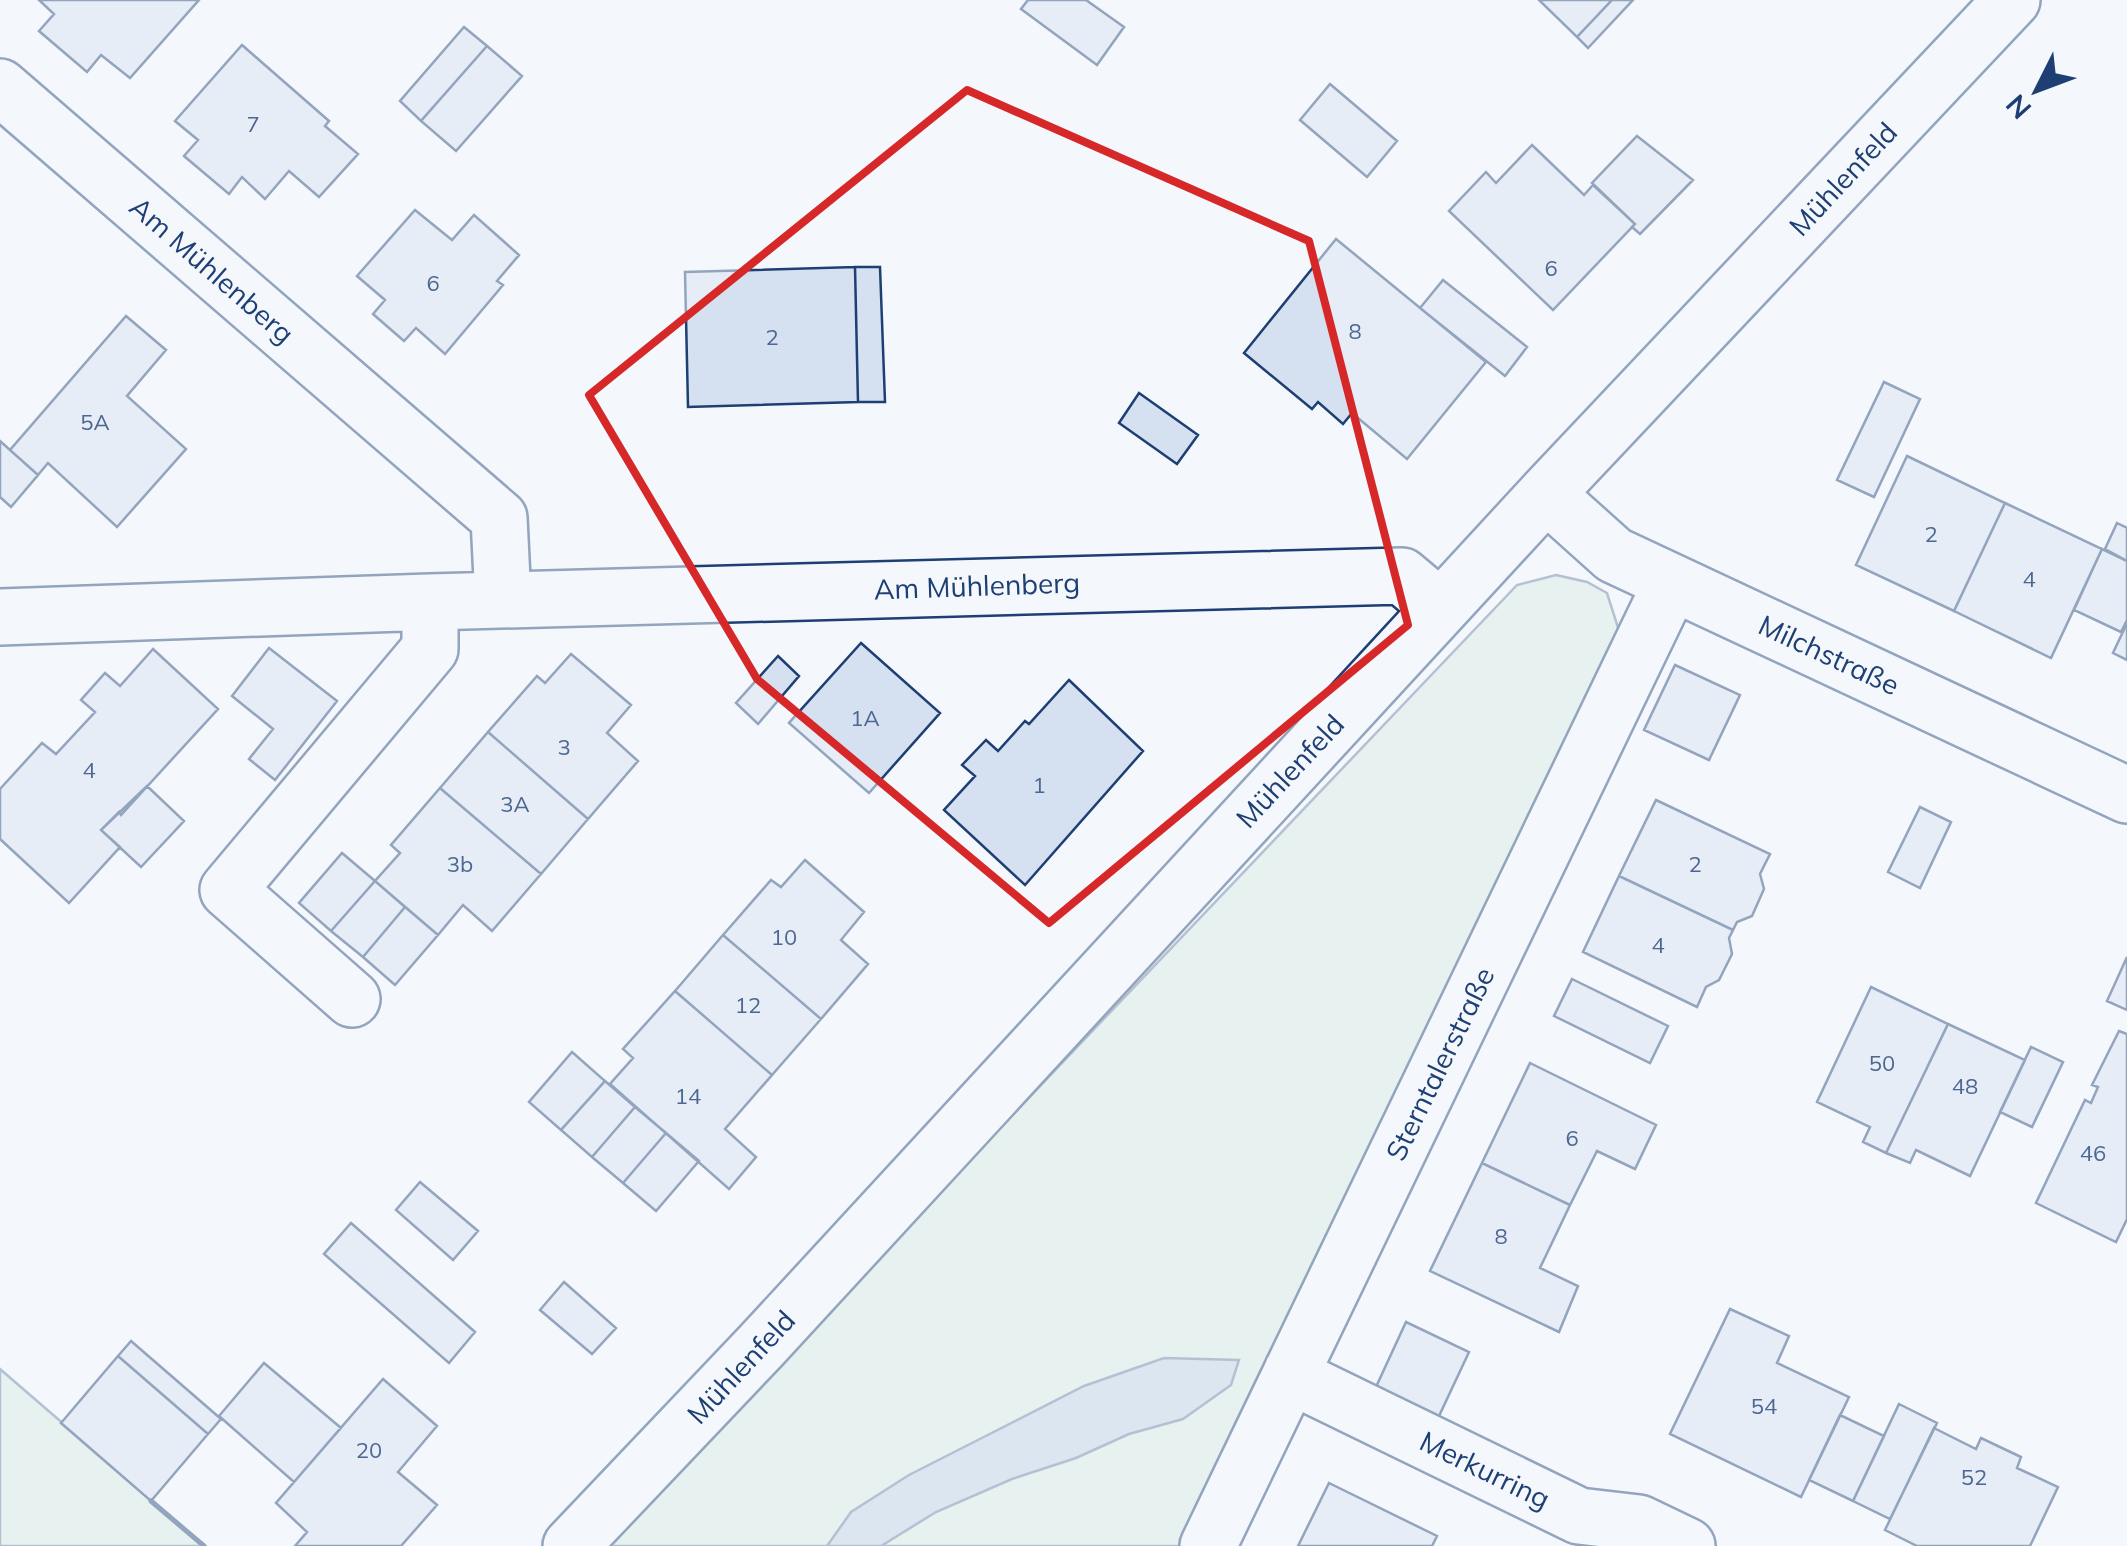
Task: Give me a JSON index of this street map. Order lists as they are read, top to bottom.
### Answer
{
  "streets": {
    "street": [
      "Mühlenfeld",
      "Am Mühlenberg",
      "Milchstraße",
      "Sterntalerstraße",
      "Merkurring"
    ]
  },
  "crossings": [
    ["Mühlenfeld", "Am Mühlenberg"],
    ["Mühlenfeld", "Milchstraße"],
    ["Milchstraße", "Sterntalerstraße"],
    ["Sterntalerstraße", "Merkurring"]
  ],
  "house_numbers": [
    "7",
    "6",
    "6",
    "8",
    "2",
    "5A",
    "2",
    "4",
    "1A",
    "3",
    "4",
    "1",
    "3A",
    "3b",
    "2",
    "10",
    "4",
    "12",
    "50",
    "48",
    "14",
    "6",
    "46",
    "8",
    "54",
    "20",
    "52"
  ],
  "north": "bottom left"
}
